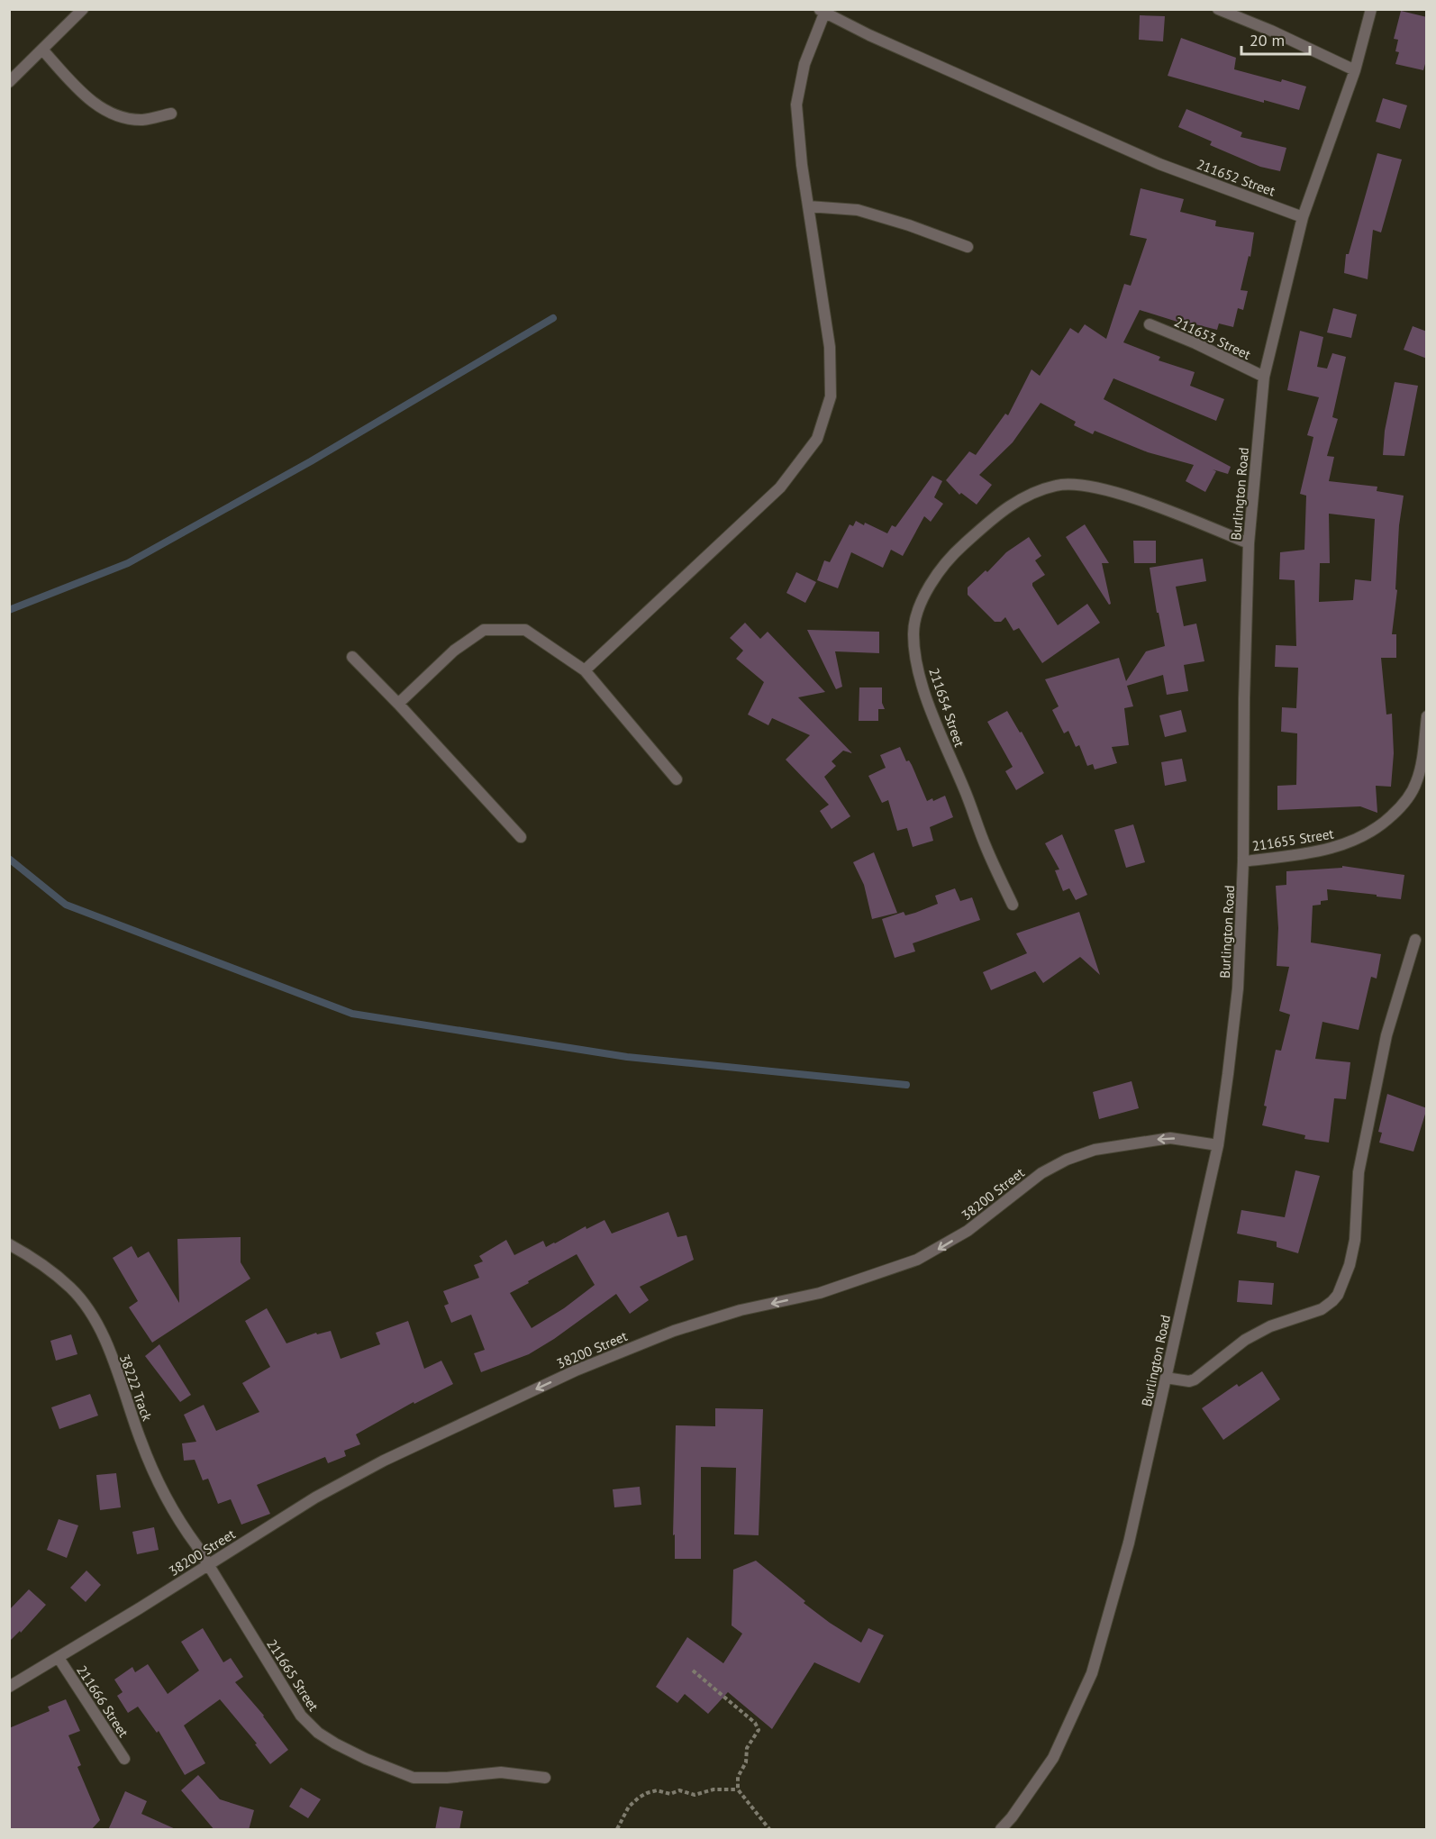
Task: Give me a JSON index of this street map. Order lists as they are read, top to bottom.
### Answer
{
  "streets": {
    "street": [
      "211652 Street",
      "211653 Street",
      "Burlington Road",
      "211654 Street",
      "211655 Street",
      "38200 Street",
      "38222 Track",
      "211665 Street",
      "211666 Street"
    ]
  },
  "crossings": [
    ["211652 Street", "Burlington Road"],
    ["211653 Street", "Burlington Road"],
    ["Burlington Road", "211654 Street"],
    ["Burlington Road", "211655 Street"],
    ["Burlington Road", "38200 Street"],
    ["38200 Street", "38222 Track"],
    ["38200 Street", "211665 Street"],
    ["38200 Street", "211666 Street"],
    ["38222 Track", "211665 Street"]
  ],
  "one_way": ["38200 Street"],
  "scale_bar": "20 m"
}
